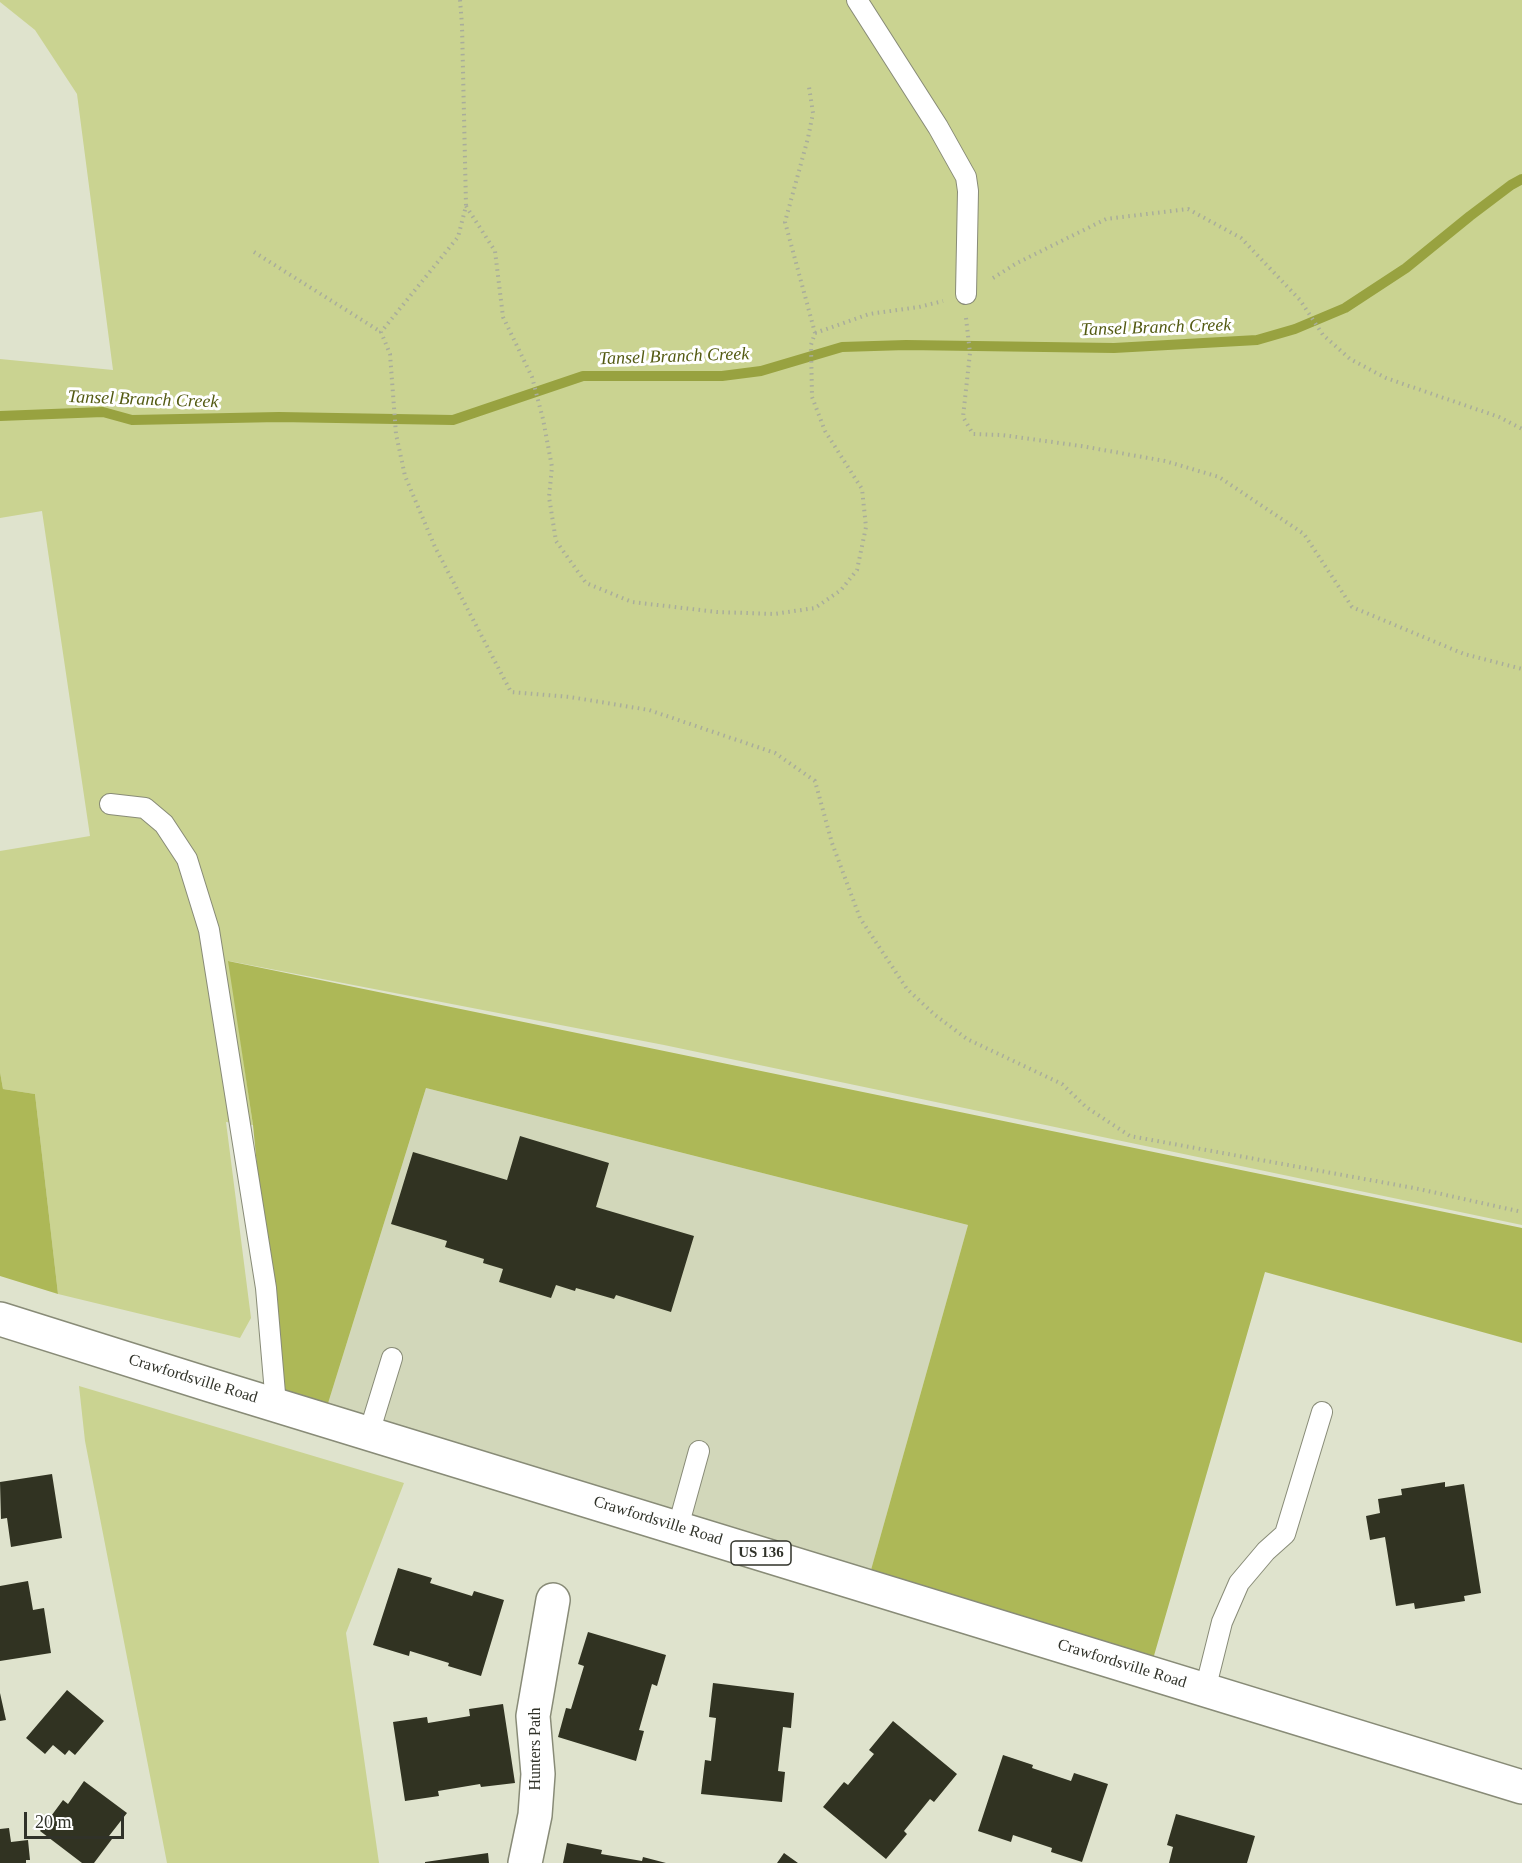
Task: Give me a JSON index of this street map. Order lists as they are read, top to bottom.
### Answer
{
  "streets": {
    "main road": ["Crawfordsville Road", "US 136", "Hunters Path"]
  },
  "water": ["Tansel Branch Creek"],
  "scale_bar": "20 m"
}
